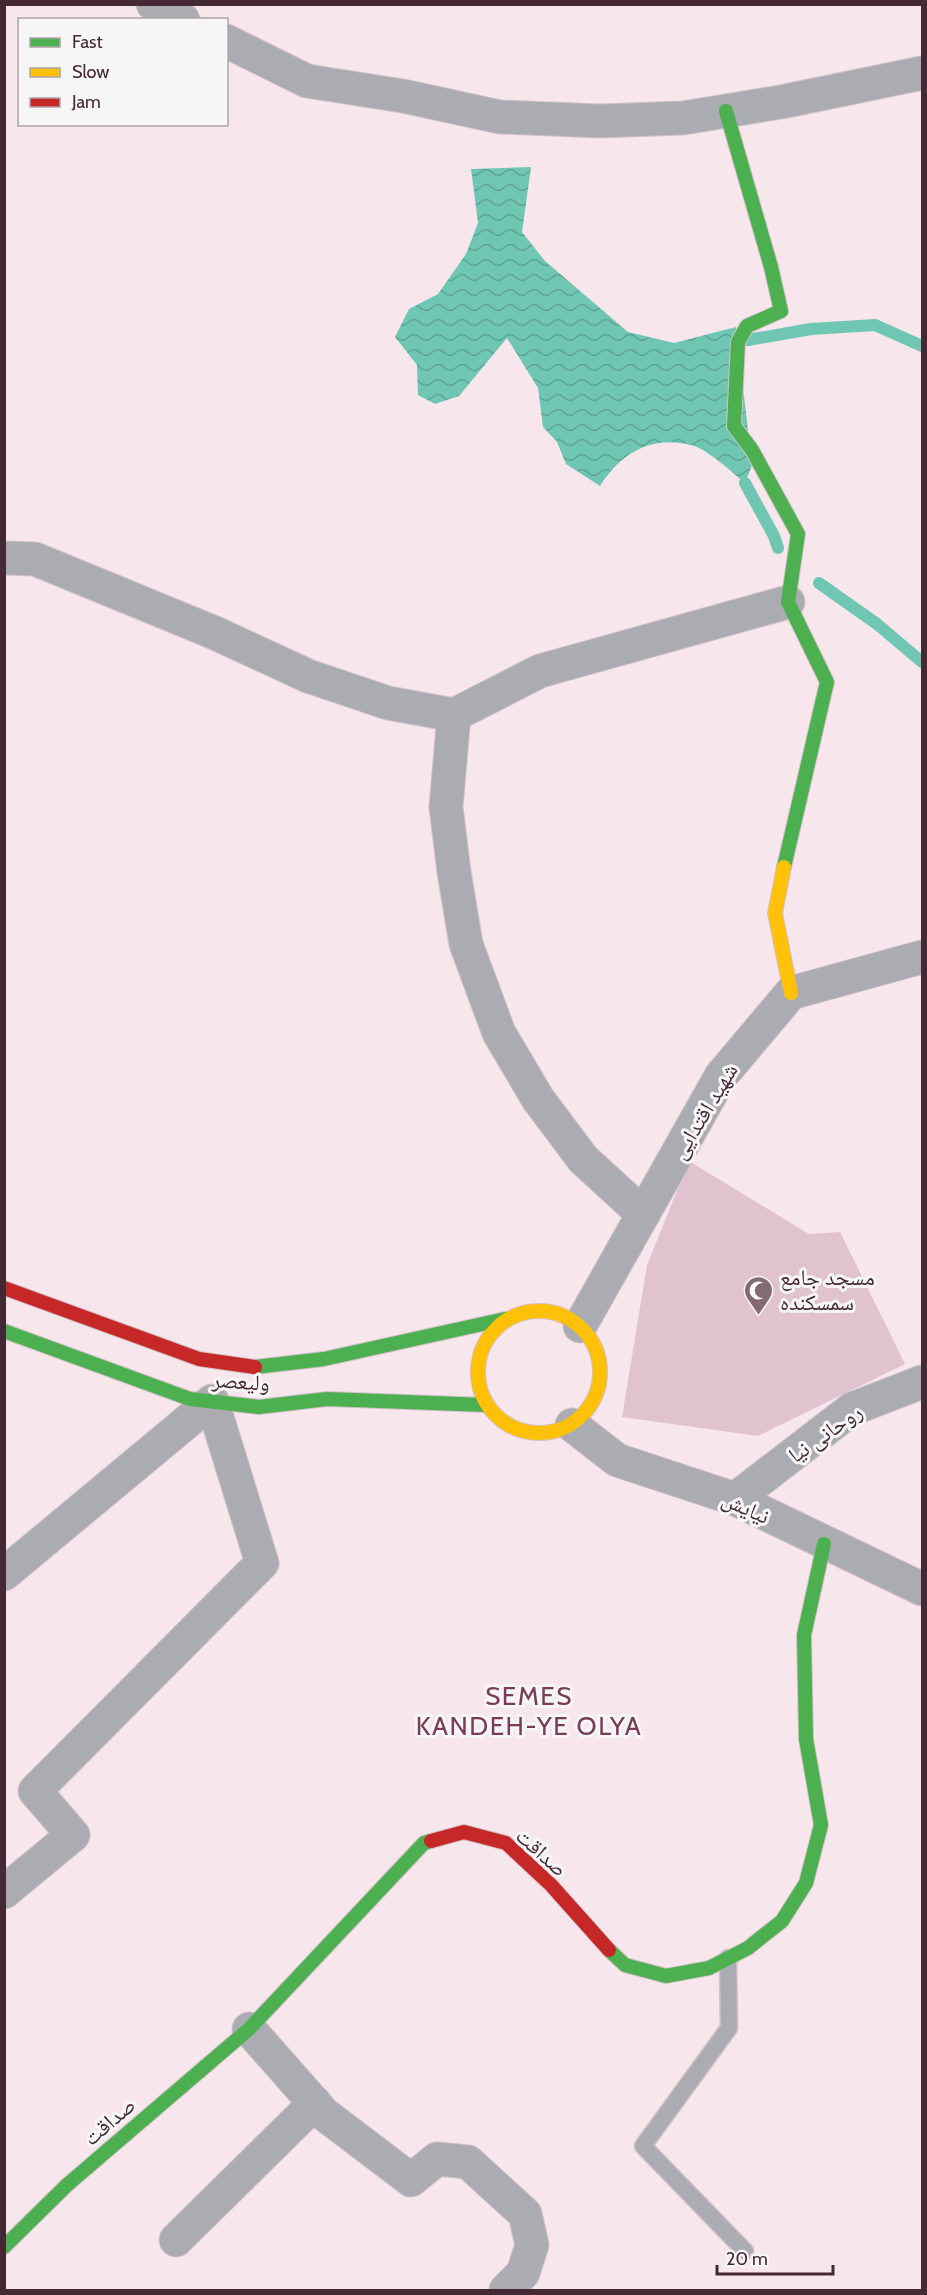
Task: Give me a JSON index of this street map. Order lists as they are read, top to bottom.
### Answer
{
  "streets": {
    "street": [
      "شهید اقتدایی",
      "ولیعصر",
      "روحانی نیا",
      "نیایش",
      "صداقت"
    ]
  },
  "crossings": [
    ["شهید اقتدایی", "ولیعصر"],
    ["شهید اقتدایی", "نیایش"],
    ["ولیعصر", "نیایش"],
    ["روحانی نیا", "نیایش"],
    ["نیایش", "صداقت"]
  ],
  "districts": ["SEMES KANDEH-YE OLYA"],
  "places": {
    "mosque": ["مسجد جامع سمسکنده"]
  },
  "legend": ["Fast", "Slow", "Jam"],
  "scale_bar": "20 m"
}
